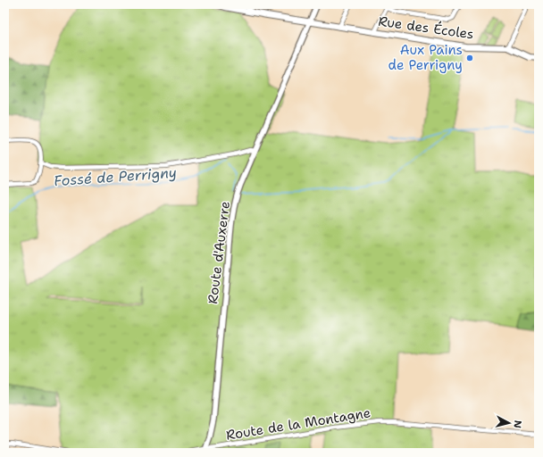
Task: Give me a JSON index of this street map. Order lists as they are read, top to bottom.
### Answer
{
  "streets": {
    "main road": ["Rue des Écoles"],
    "street": ["Route d'Auxerre", "Route de la Montagne"]
  },
  "crossings": [
    ["Rue des Écoles", "Route d'Auxerre"],
    ["Route d'Auxerre", "Route de la Montagne"]
  ],
  "water": ["Fossé de Perrigny"],
  "places": ["Aux Pains de Perrigny"],
  "north": "right"
}
